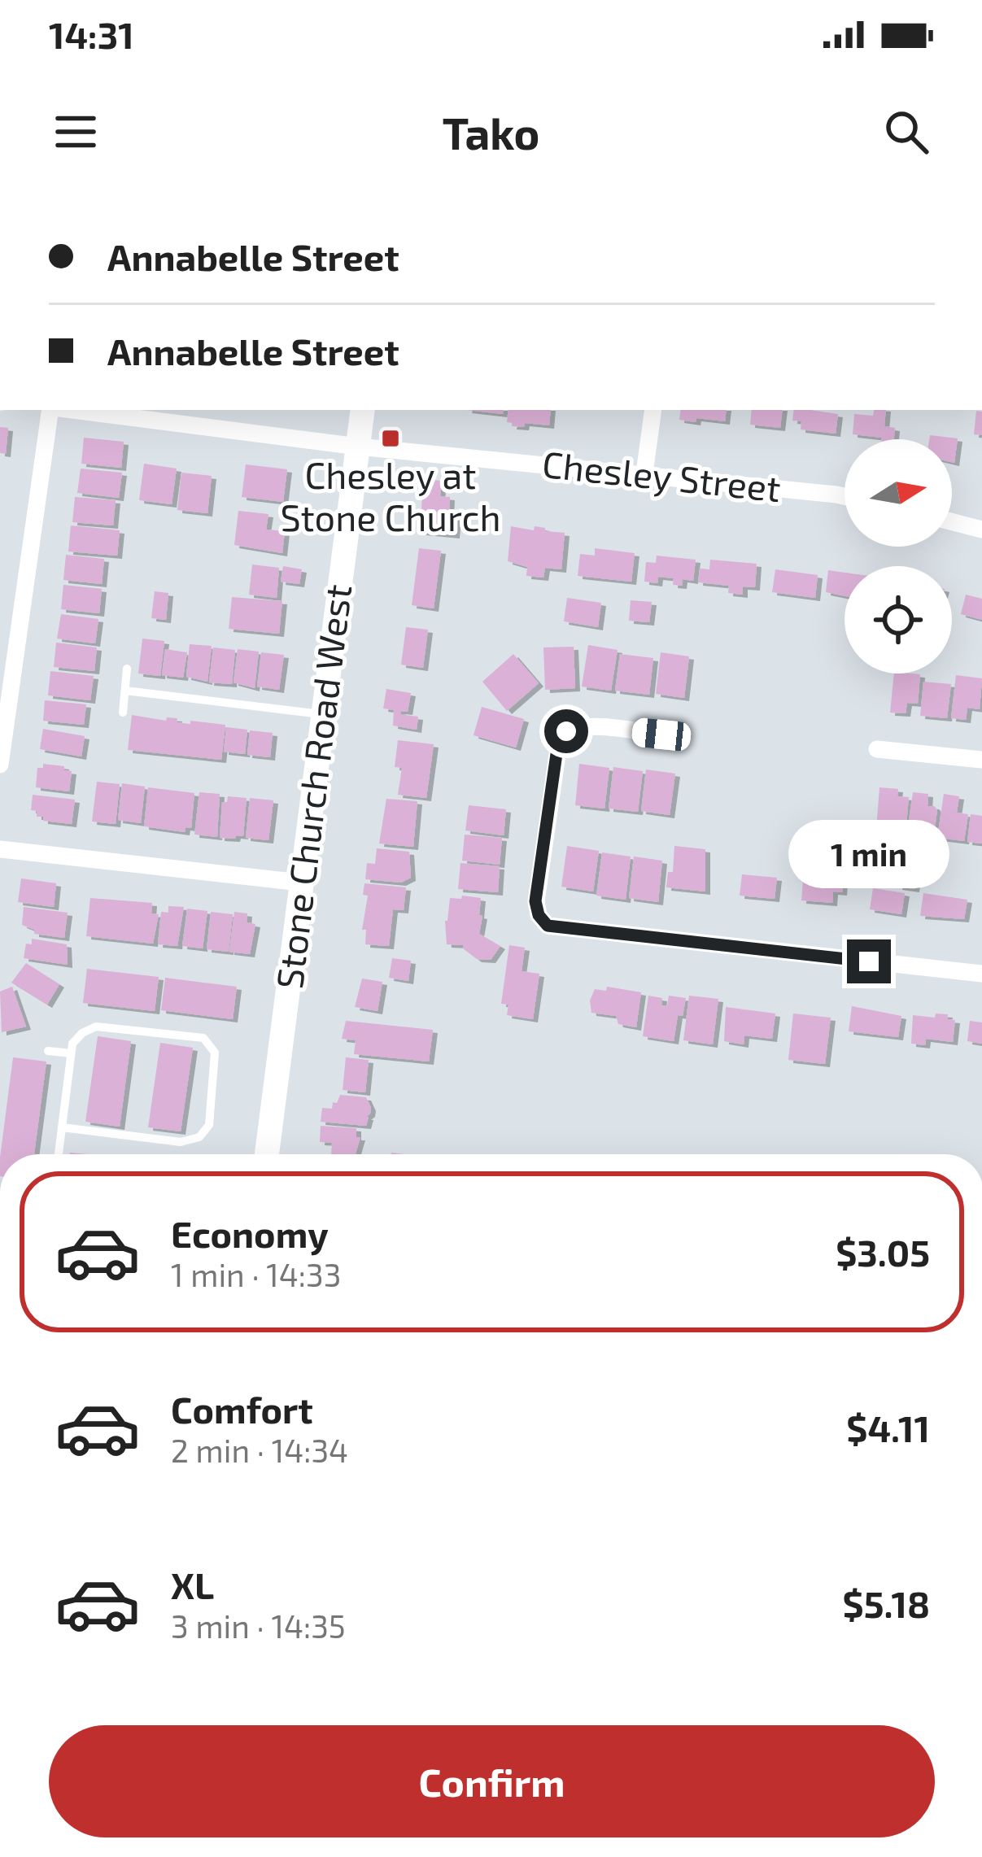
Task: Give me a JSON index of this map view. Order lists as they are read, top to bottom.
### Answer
{
  "streets": {
    "main road": ["Stone Church Road West"],
    "street": ["Chesley Street"]
  },
  "crossings": [
    ["Chesley Street", "Stone Church Road West"]
  ],
  "places": {
    "transit": ["Chesley at Stone Church"]
  },
  "north": "right",
  "page": {
    "status": "14:31",
    "header": "Tako",
    "banner": ["Annabelle Street", "Annabelle Street"],
    "bubble": "1 min",
    "list": [
      {
        "name": "Economy",
        "note": "1 min · 14:33",
        "value": "$3.05"
      },
      {
        "name": "Comfort",
        "note": "2 min · 14:34",
        "value": "$4.11"
      },
      {
        "name": "XL",
        "note": "3 min · 14:35",
        "value": "$5.18"
      }
    ],
    "buttons": "Confirm"
  }
}
